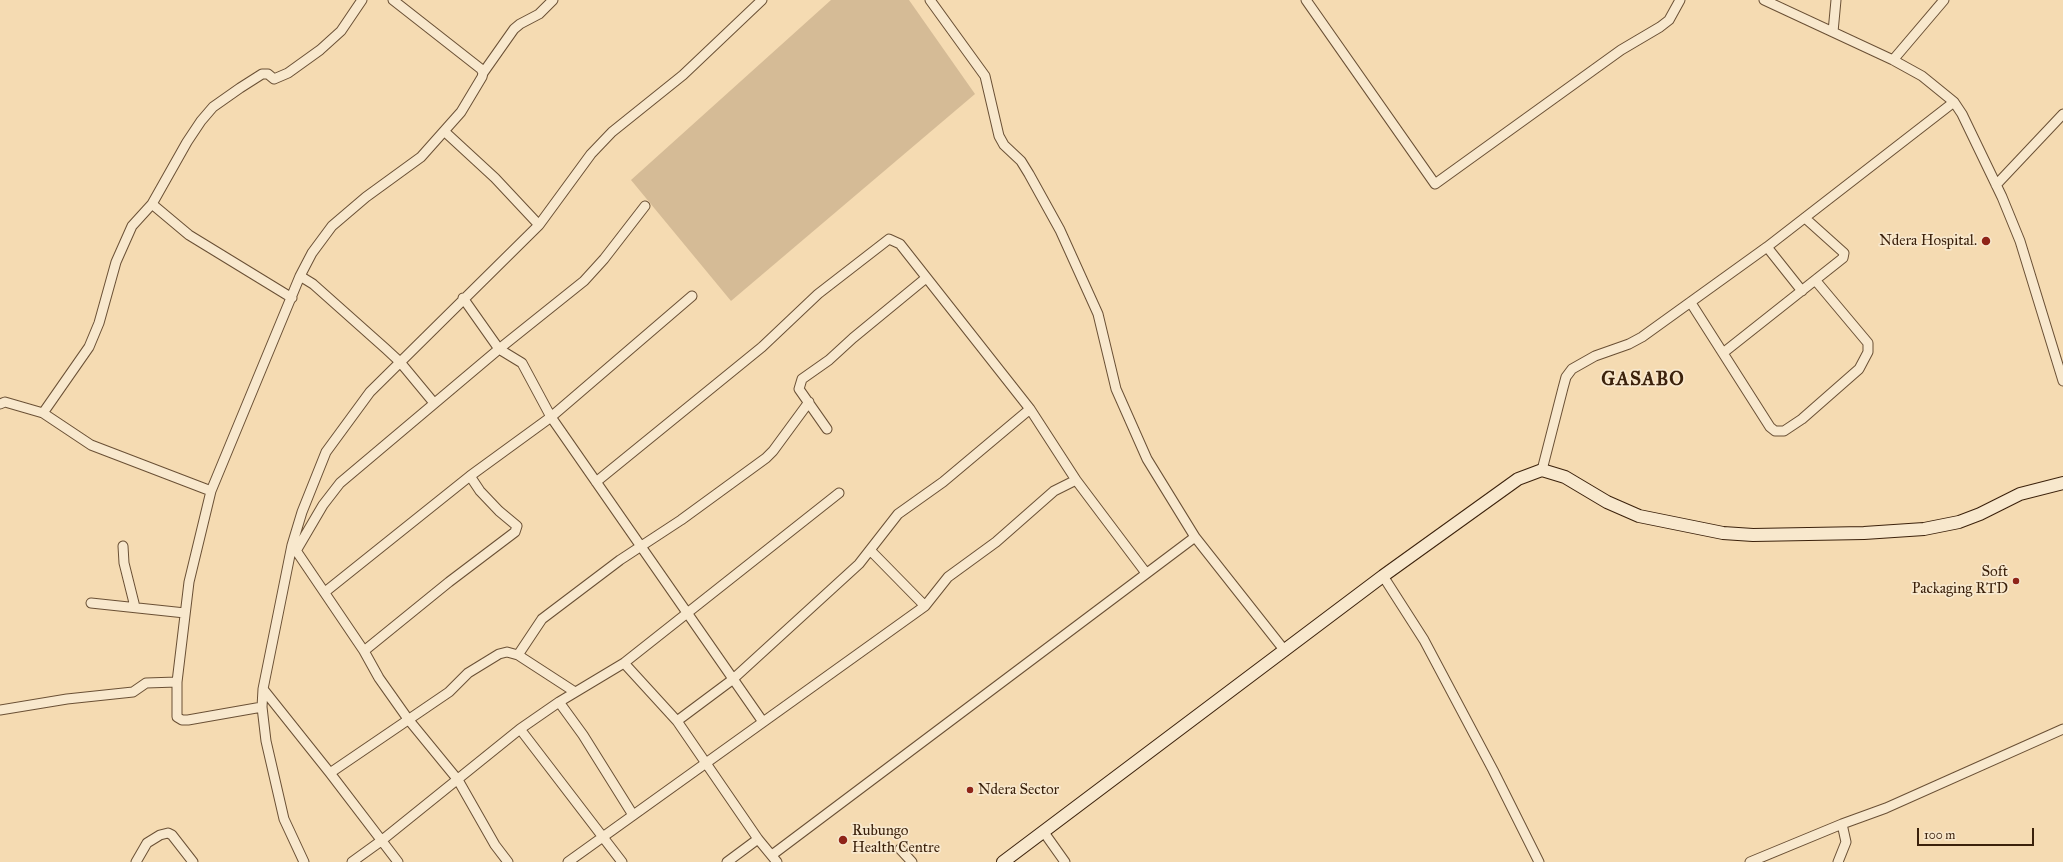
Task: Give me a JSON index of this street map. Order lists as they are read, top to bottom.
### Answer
{
  "districts": ["GASABO"],
  "places": [
    "Ndera Hospital.",
    "Soft Packaging RTD",
    "Ndera Sector",
    "Rubungo Health Centre"
  ],
  "scale_bar": "100 m"
}
